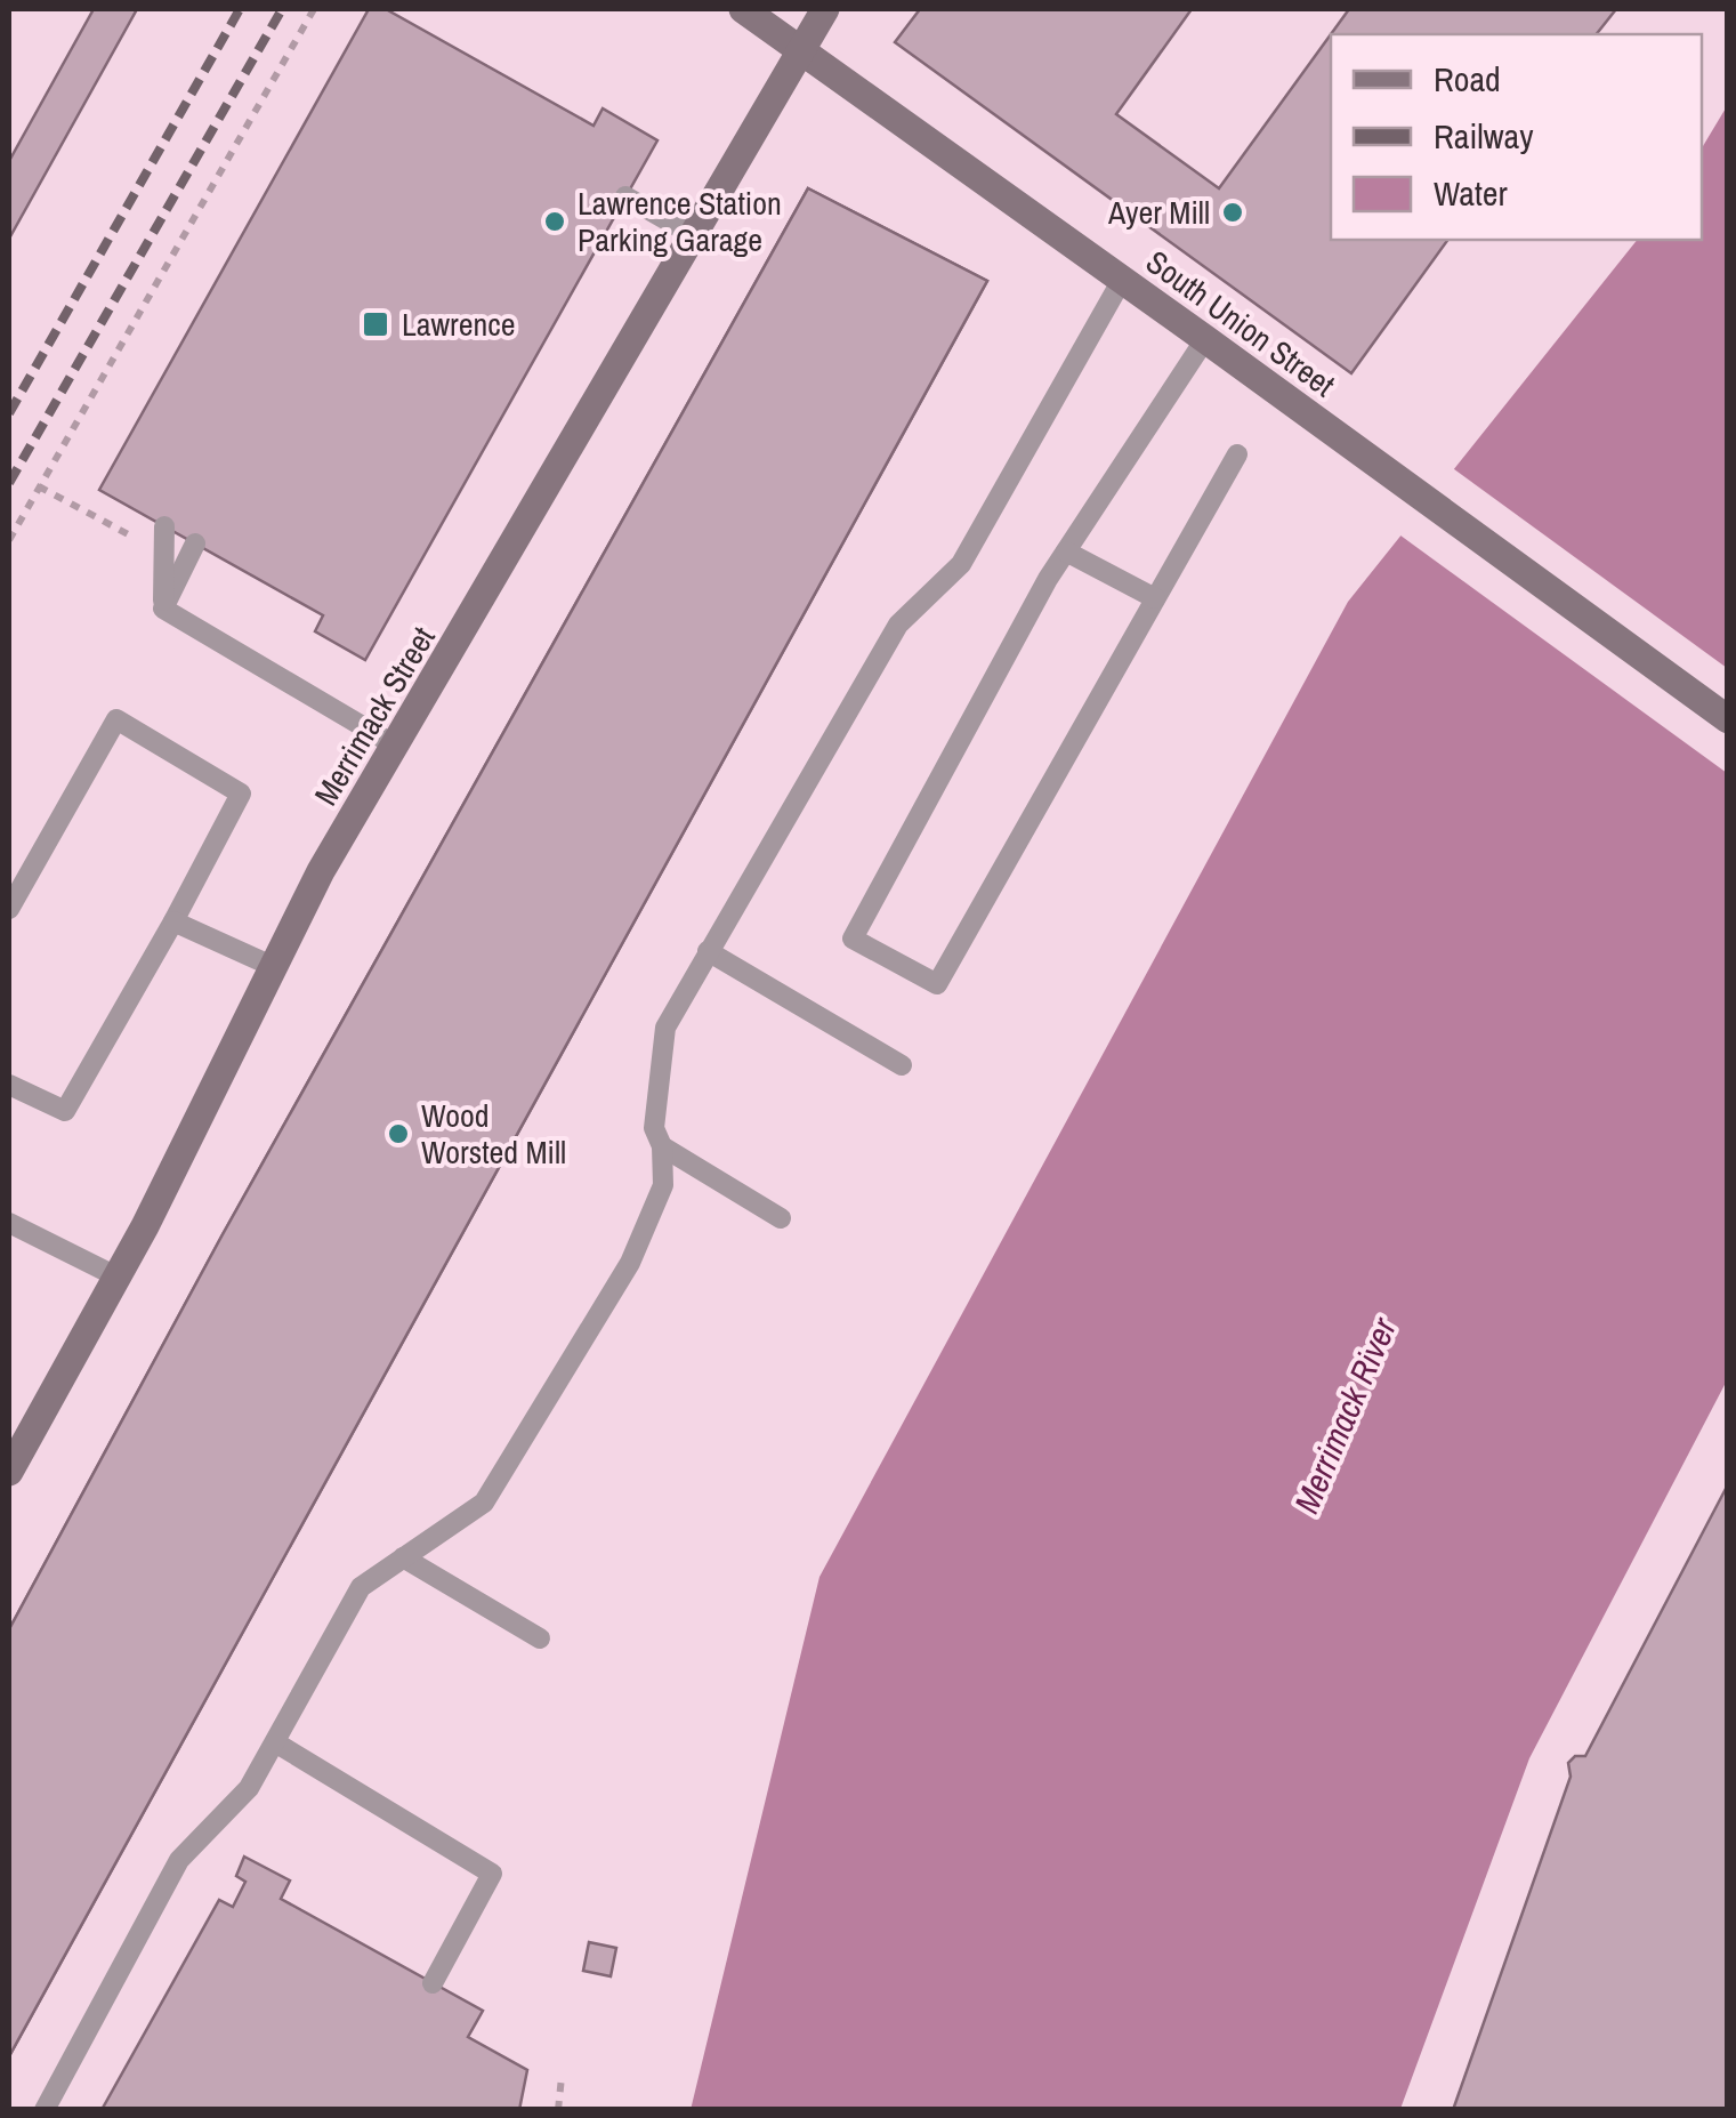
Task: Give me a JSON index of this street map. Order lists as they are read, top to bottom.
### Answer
{
  "streets": {
    "main road": ["South Union Street", "Merrimack Street"]
  },
  "crossings": [
    ["South Union Street", "Merrimack Street"]
  ],
  "water": ["Merrimack River"],
  "places": {
    "other": ["Ayer Mill", "Lawrence Station Parking Garage", "Wood Worsted Mill"],
    "transit": ["Lawrence"]
  },
  "legend": ["Road", "Railway", "Water"]
}
